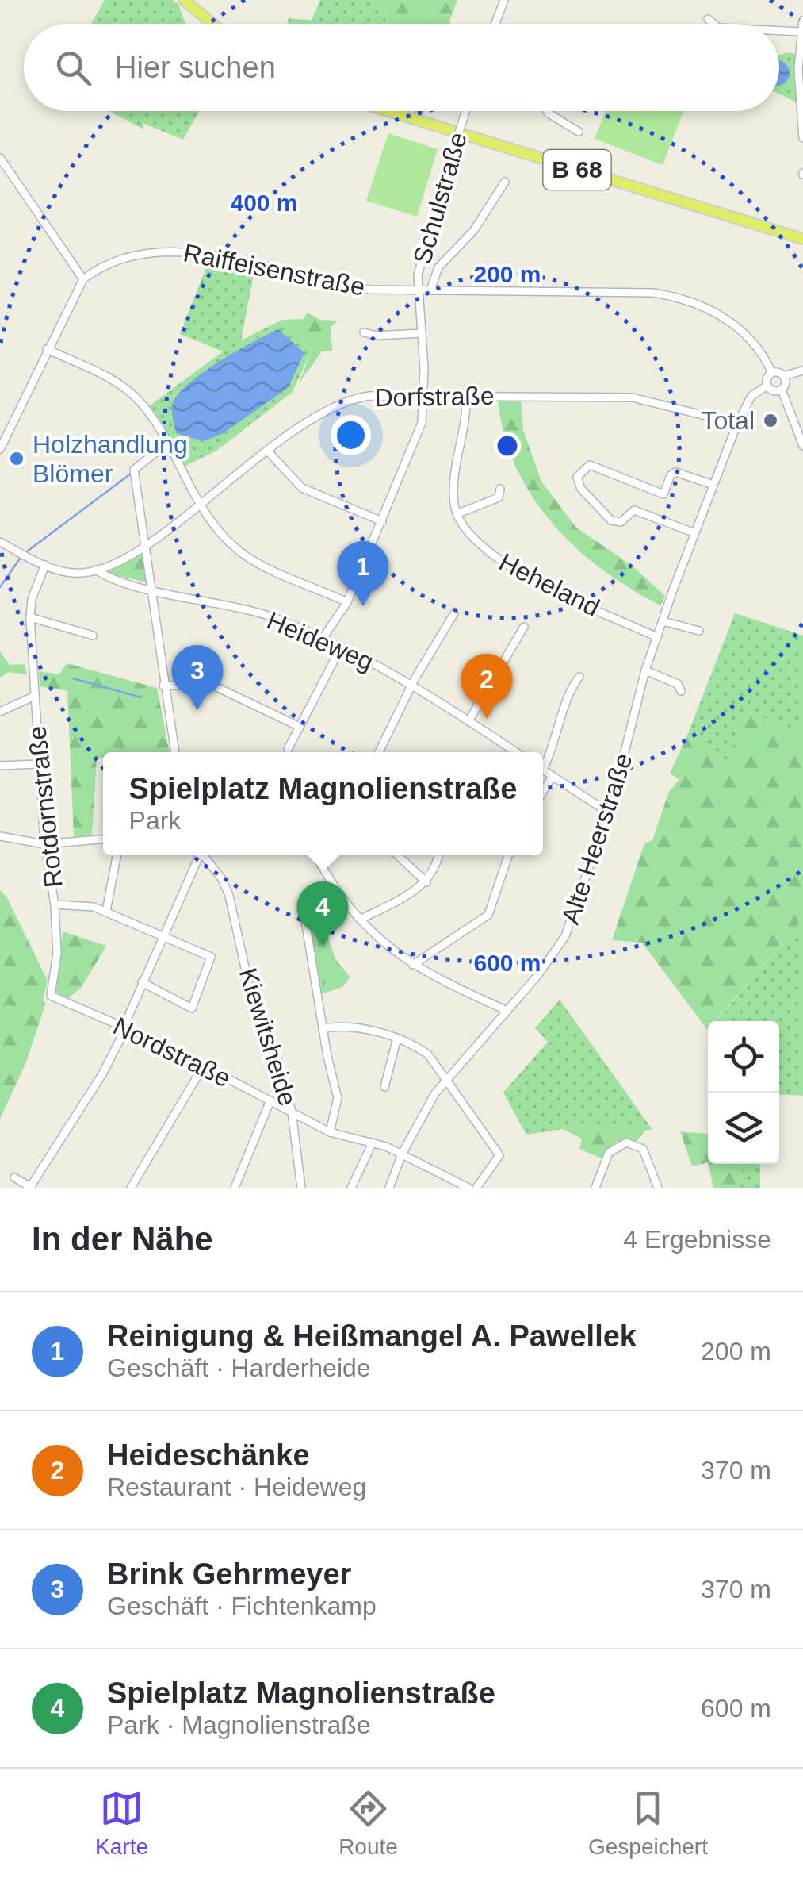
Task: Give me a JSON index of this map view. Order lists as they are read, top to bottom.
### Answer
{
  "streets": {
    "main road": ["B 68"],
    "street": [
      "Schulstraße",
      "Raiffeisenstraße",
      "Dorfstraße",
      "Heheland",
      "Heideweg",
      "Rotdornstraße",
      "Alte Heerstraße",
      "Kiewitsheide",
      "Nordstraße"
    ]
  },
  "crossings": [
    ["Schulstraße", "Raiffeisenstraße"],
    ["Schulstraße", "Dorfstraße"],
    ["Schulstraße", "Heideweg"],
    ["Dorfstraße", "Heideweg"],
    ["Dorfstraße", "Rotdornstraße"],
    ["Dorfstraße", "Alte Heerstraße"],
    ["Heheland", "Alte Heerstraße"],
    ["Rotdornstraße", "Nordstraße"],
    ["Alte Heerstraße", "Nordstraße"],
    ["Kiewitsheide", "Nordstraße"]
  ],
  "places": ["Total", "Holzhandlung Blömer"],
  "page": {
    "search": "Hier suchen",
    "pins": [
      "1",
      "3",
      "2",
      "4"
    ],
    "popup": ["Spielplatz Magnolienstraße", "Park"],
    "heading": ["In der Nähe", "4 Ergebnisse"],
    "list": [
      {
        "mark": "1",
        "name": "Reinigung & Heißmangel A. Pawellek",
        "note": "Geschäft · Harderheide",
        "value": "200 m"
      },
      {
        "mark": "2",
        "name": "Heideschänke",
        "note": "Restaurant · Heideweg",
        "value": "370 m"
      },
      {
        "mark": "3",
        "name": "Brink Gehrmeyer",
        "note": "Geschäft · Fichtenkamp",
        "value": "370 m"
      },
      {
        "mark": "4",
        "name": "Spielplatz Magnolienstraße",
        "note": "Park · Magnolienstraße",
        "value": "600 m"
      }
    ],
    "nav": ["Karte", "Route", "Gespeichert"]
  },
  "rings": ["400 m", "200 m", "600 m"]
}
